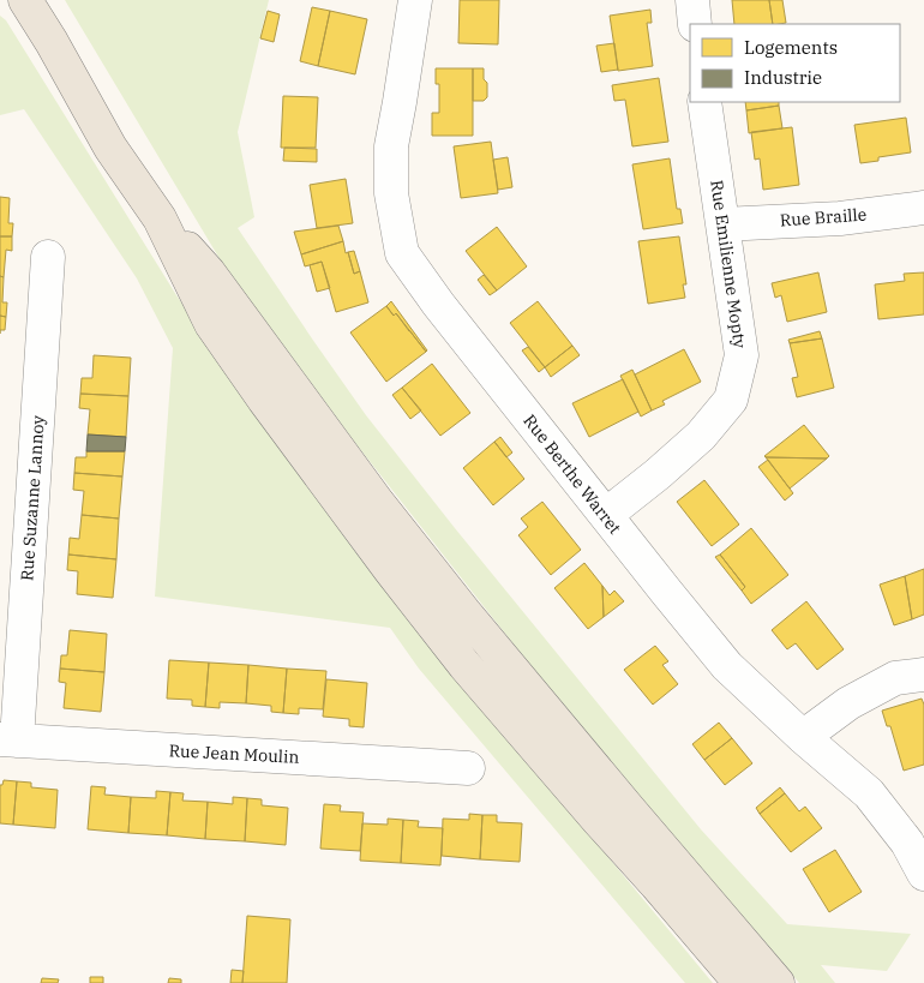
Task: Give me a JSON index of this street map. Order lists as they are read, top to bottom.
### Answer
{
  "streets": {
    "street": [
      "Rue Braille",
      "Rue Emilienne Mopty",
      "Rue Berthe Warret",
      "Rue Suzanne Lannoy",
      "Rue Jean Moulin"
    ]
  },
  "crossings": [
    ["Rue Braille", "Rue Emilienne Mopty"],
    ["Rue Emilienne Mopty", "Rue Berthe Warret"],
    ["Rue Suzanne Lannoy", "Rue Jean Moulin"]
  ],
  "legend": ["Logements", "Industrie"]
}
